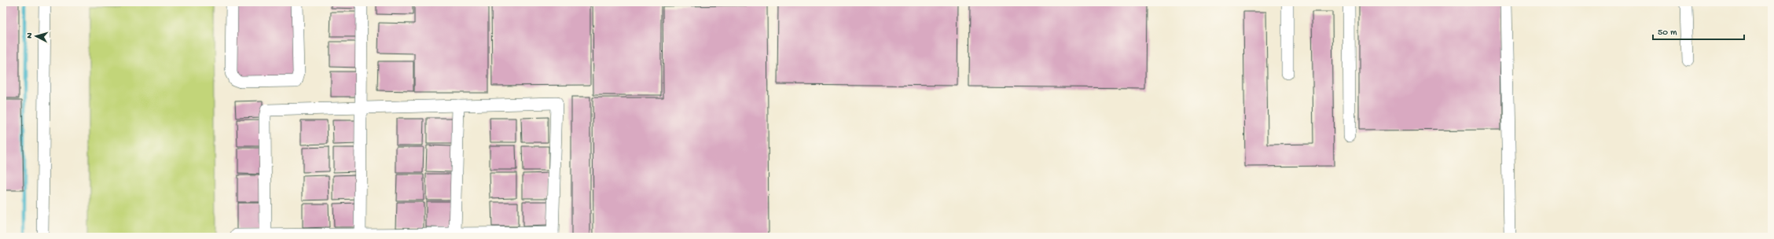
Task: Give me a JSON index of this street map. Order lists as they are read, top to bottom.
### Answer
{
  "scale_bar": "50 m",
  "north": "left"
}
